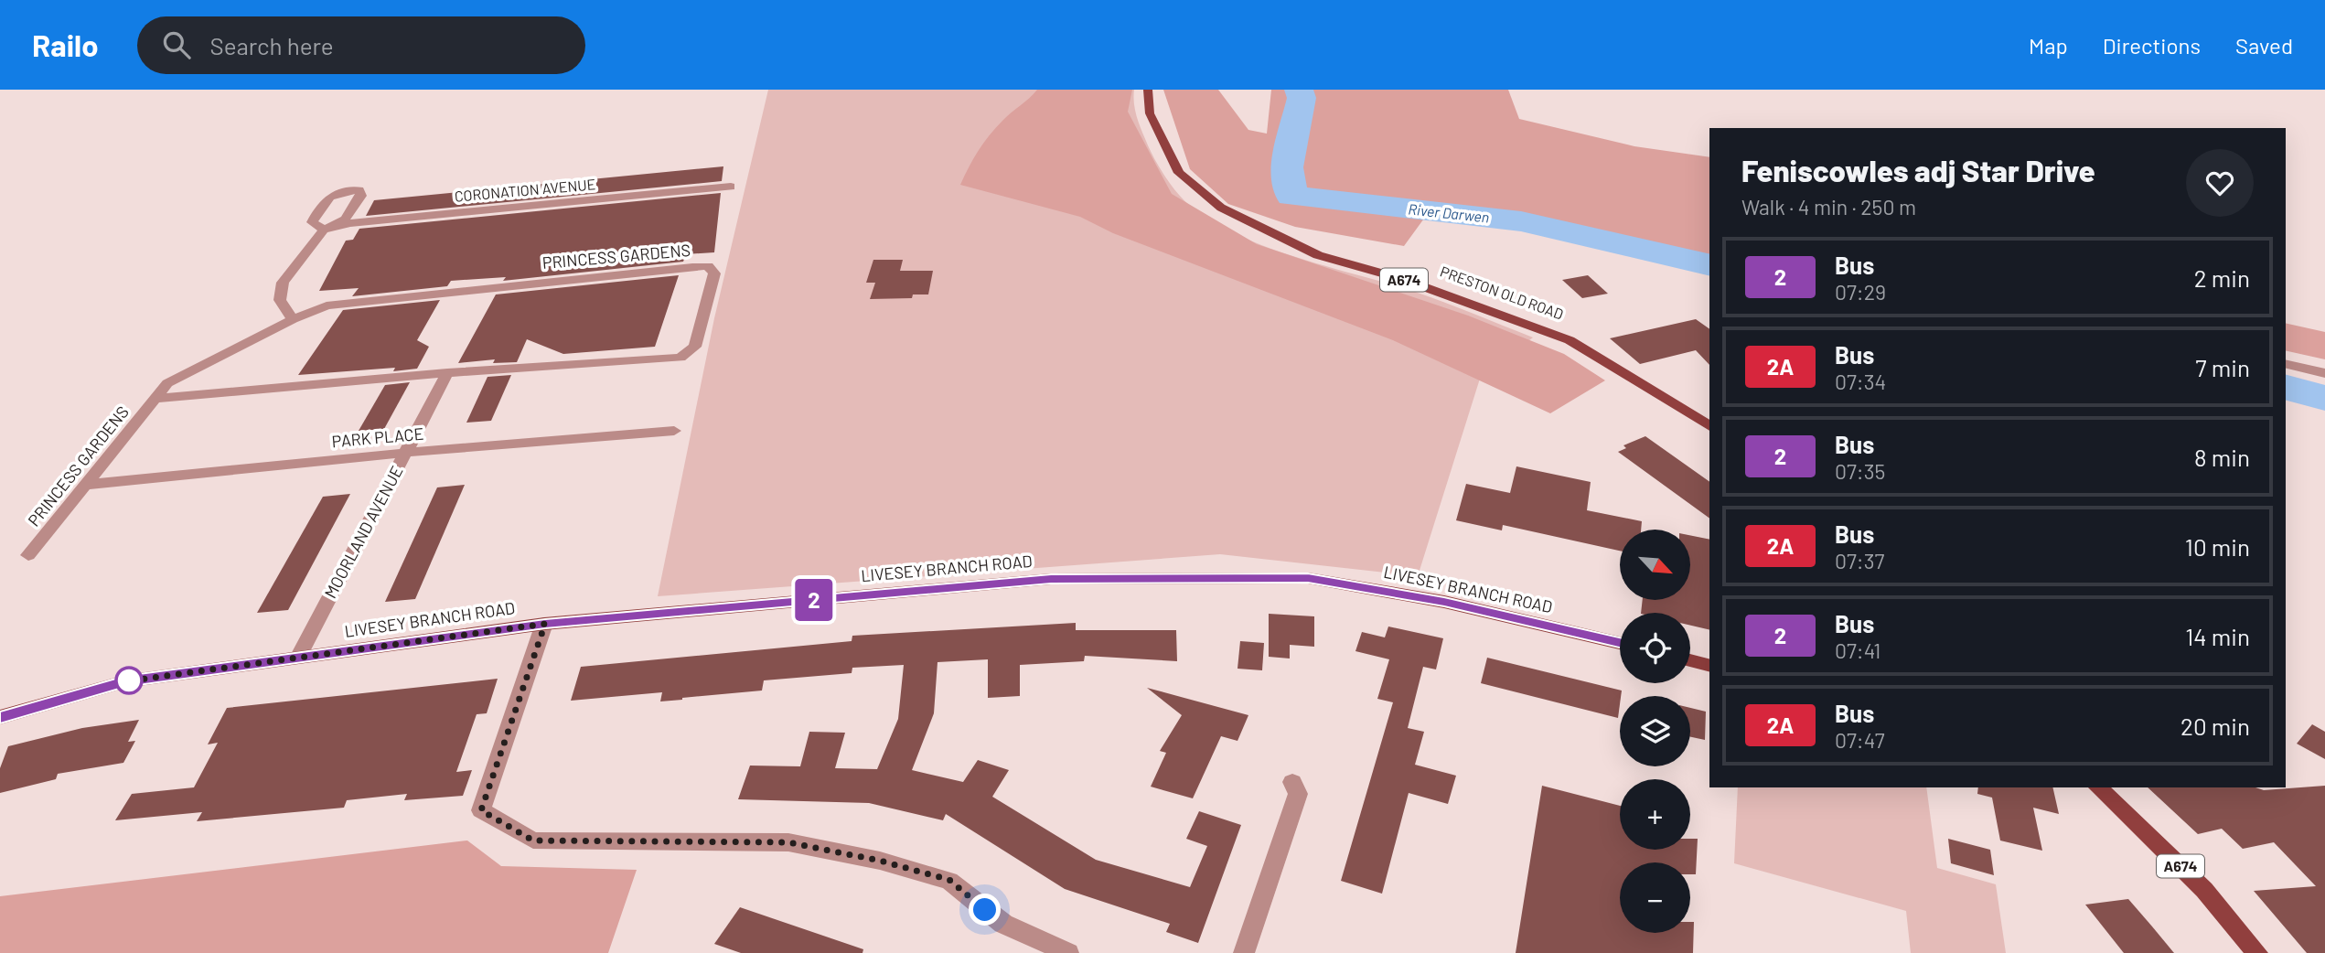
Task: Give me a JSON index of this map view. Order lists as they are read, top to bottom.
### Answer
{
  "streets": {
    "main road": ["A674", "PRESTON OLD ROAD", "LIVESEY BRANCH ROAD"],
    "street": [
      "CORONATION AVENUE",
      "PRINCESS GARDENS",
      "PARK PLACE",
      "MOORLAND AVENUE"
    ]
  },
  "crossings": [
    ["CORONATION AVENUE", "PRINCESS GARDENS"],
    ["PRINCESS GARDENS", "PARK PLACE"],
    ["PRINCESS GARDENS", "MOORLAND AVENUE"],
    ["PARK PLACE", "MOORLAND AVENUE"],
    ["MOORLAND AVENUE", "LIVESEY BRANCH ROAD"]
  ],
  "water": ["River Darwen"],
  "lines": ["bus line 2"],
  "north": "bottom right",
  "page": {
    "header": "Railo",
    "search": "Search here",
    "nav": ["Map", "Directions", "Saved"],
    "on_map": "2",
    "heading": ["Feniscowles adj Star Drive", "Walk · 4 min · 250 m"],
    "list": [
      {
        "mark": "2",
        "name": "Bus",
        "note": "07:29",
        "value": "2 min"
      },
      {
        "mark": "2A",
        "name": "Bus",
        "note": "07:34",
        "value": "7 min"
      },
      {
        "mark": "2",
        "name": "Bus",
        "note": "07:35",
        "value": "8 min"
      },
      {
        "mark": "2A",
        "name": "Bus",
        "note": "07:37",
        "value": "10 min"
      },
      {
        "mark": "2",
        "name": "Bus",
        "note": "07:41",
        "value": "14 min"
      },
      {
        "mark": "2A",
        "name": "Bus",
        "note": "07:47",
        "value": "20 min"
      }
    ],
    "map_buttons": ["+", "−"]
  }
}
